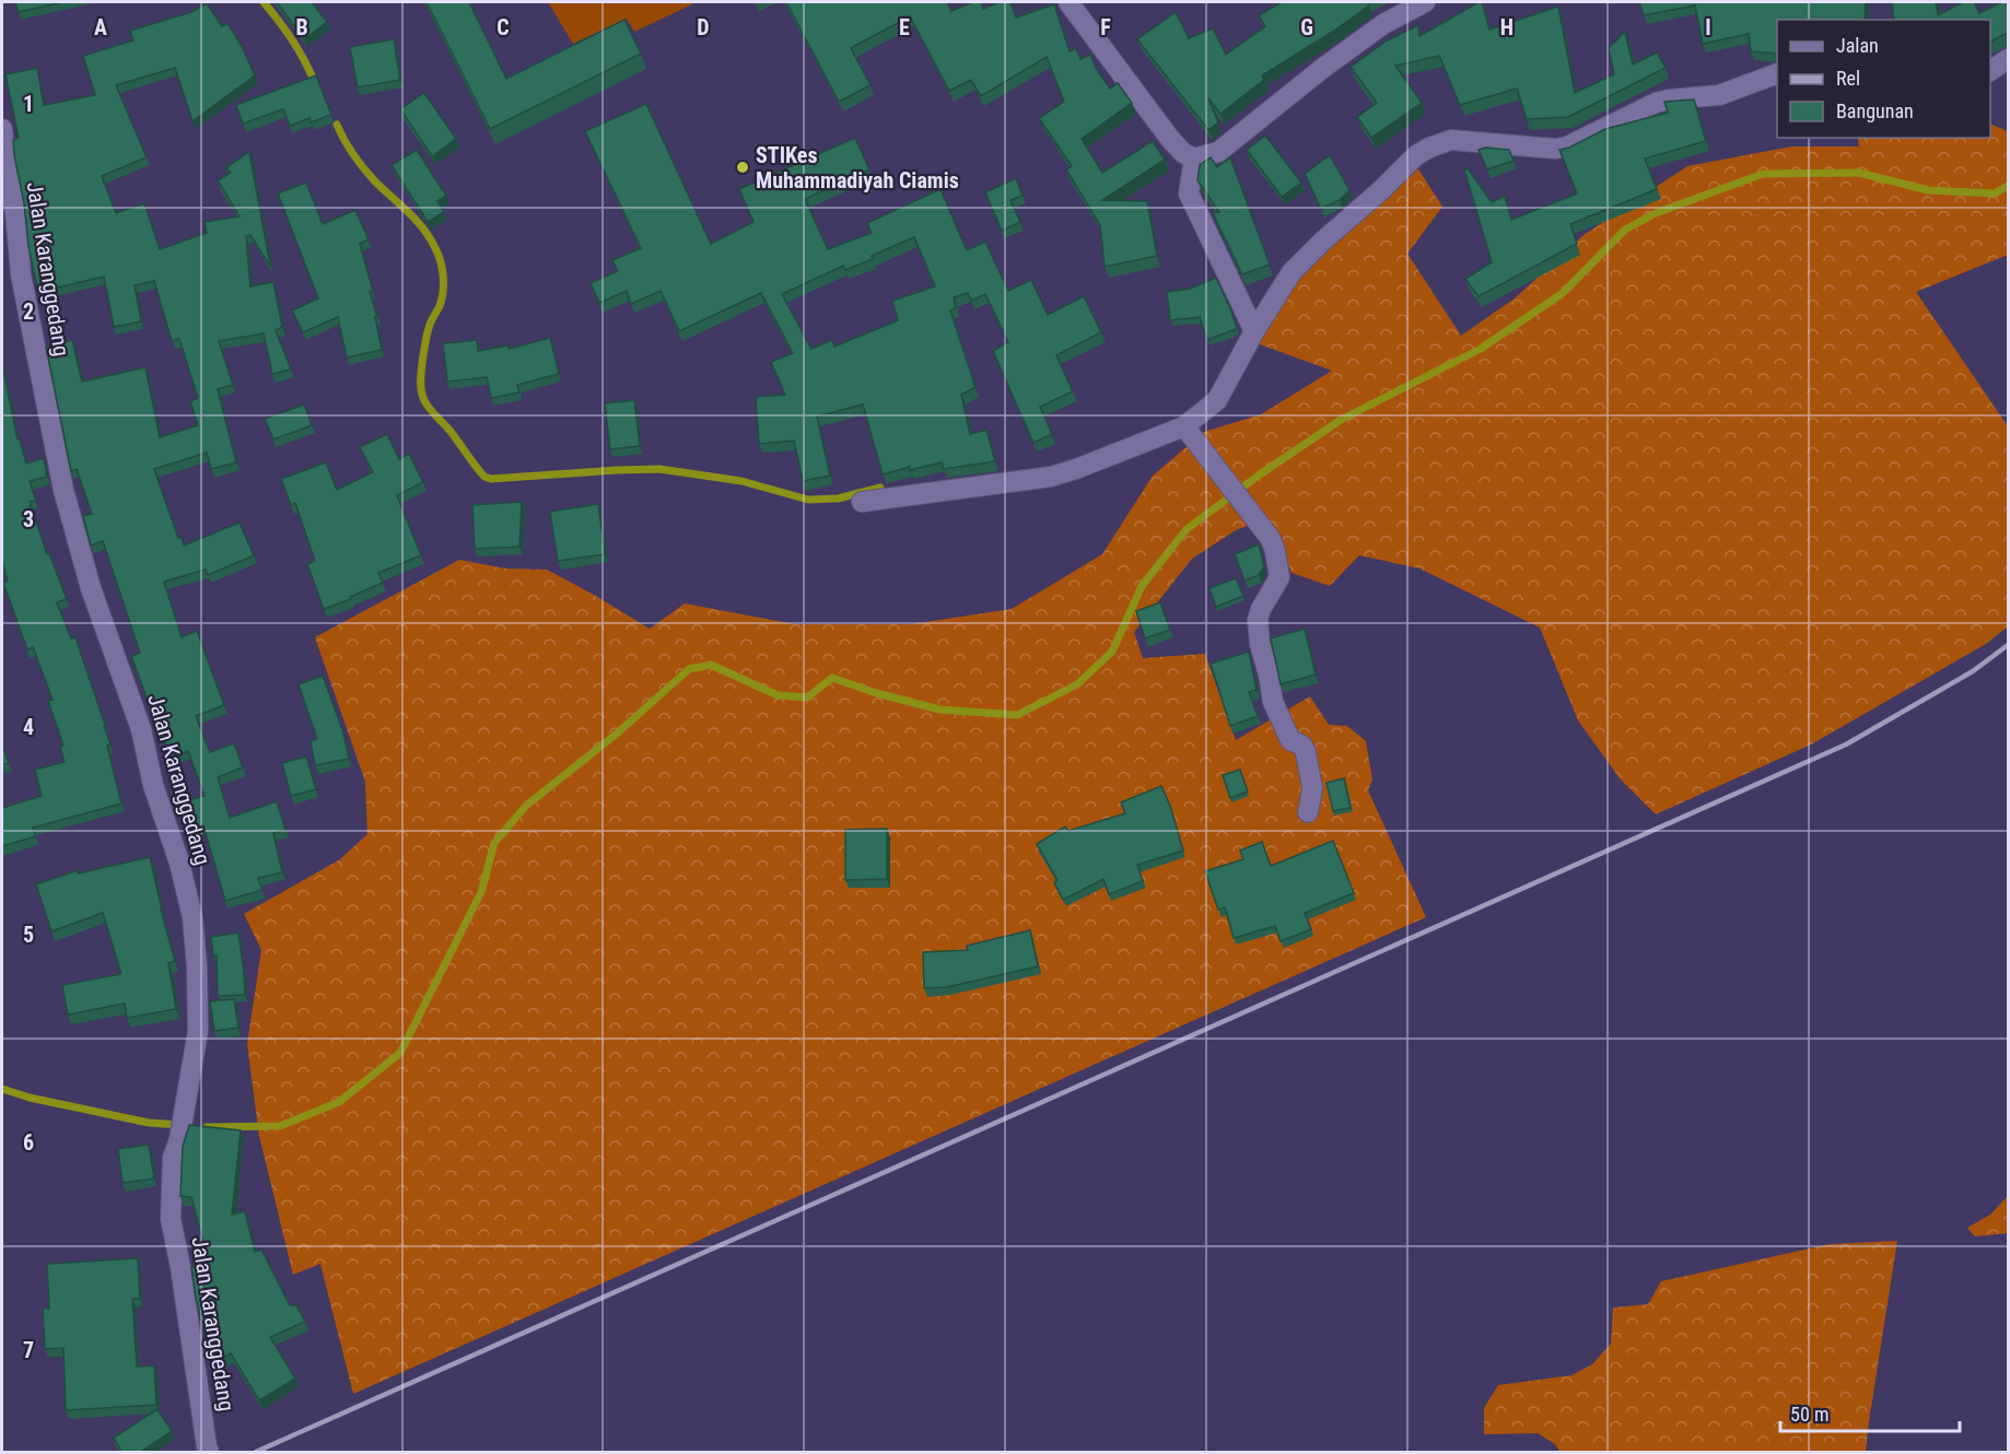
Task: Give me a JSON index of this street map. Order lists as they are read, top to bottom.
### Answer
{
  "streets": {
    "street": ["Jalan Karanggedang"]
  },
  "places": ["STIKes Muhammadiyah Ciamis"],
  "legend": ["Jalan", "Rel", "Bangunan"],
  "scale_bar": "50 m",
  "grid": {
    "columns": [
      "A",
      "B",
      "C",
      "D",
      "E",
      "F",
      "G",
      "H",
      "I"
    ],
    "rows": [
      "1",
      "2",
      "3",
      "4",
      "5",
      "6",
      "7"
    ]
  }
}
